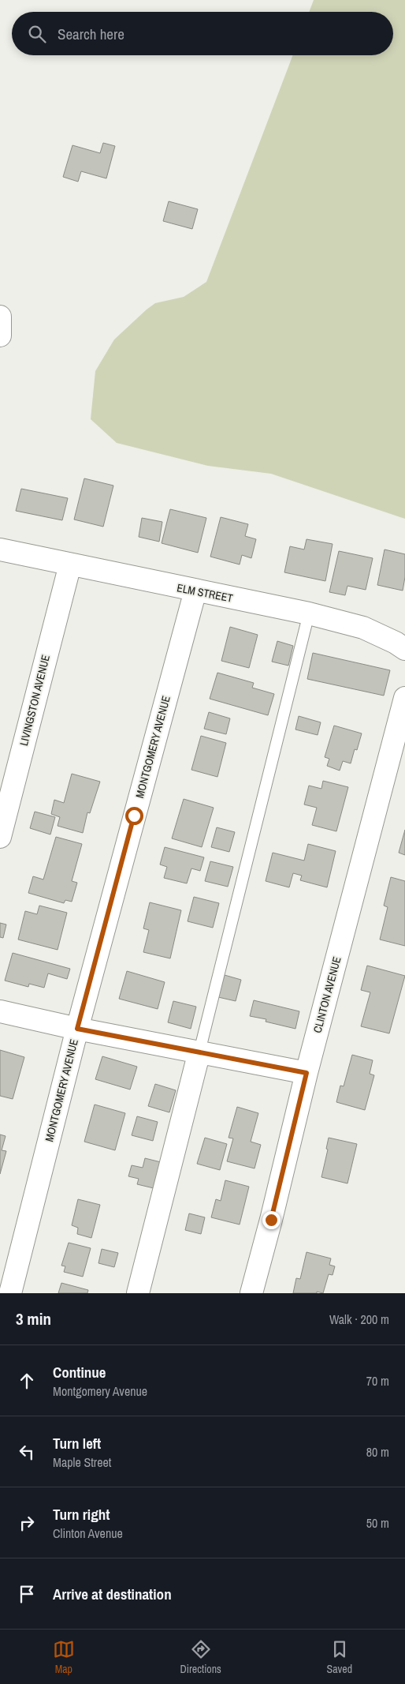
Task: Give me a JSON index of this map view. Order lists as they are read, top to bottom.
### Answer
{
  "streets": {
    "street": [
      "ELM STREET",
      "LIVINGSTON AVENUE",
      "MONTGOMERY AVENUE",
      "CLINTON AVENUE"
    ]
  },
  "crossings": [
    ["ELM STREET", "LIVINGSTON AVENUE"],
    ["ELM STREET", "MONTGOMERY AVENUE"]
  ],
  "page": {
    "search": "Search here",
    "heading": ["3 min", "Walk · 200 m"],
    "list": [
      ["Continue", "Montgomery Avenue", "70 m"],
      ["Turn left", "Maple Street", "80 m"],
      ["Turn right", "Clinton Avenue", "50 m"],
      "Arrive at destination"
    ],
    "nav": ["Map", "Directions", "Saved"]
  }
}
